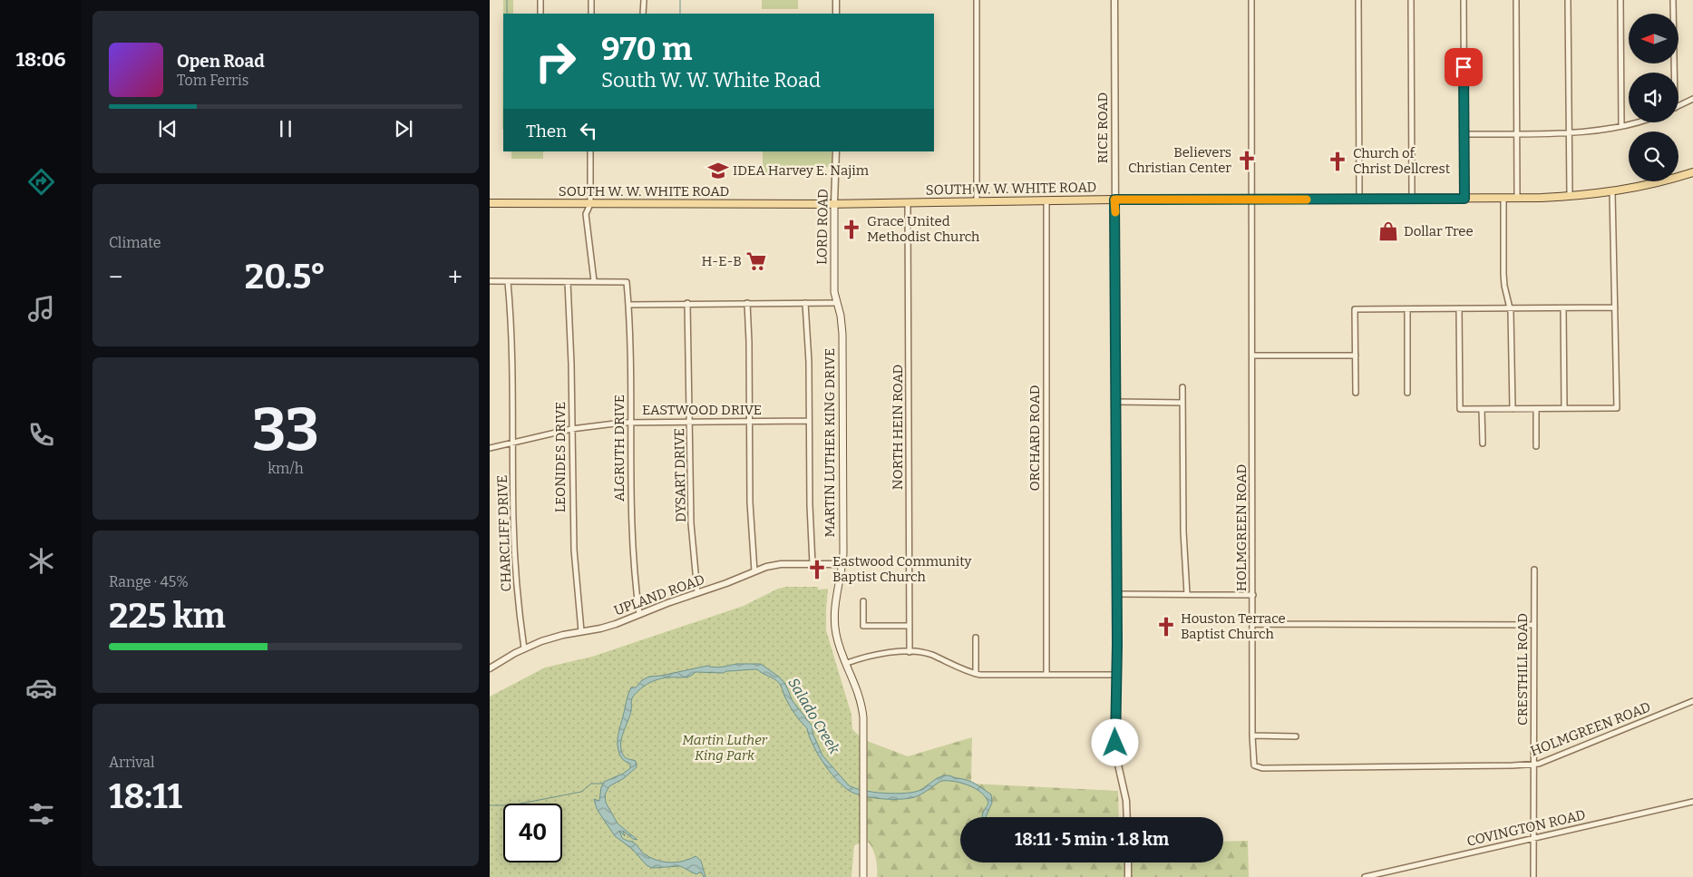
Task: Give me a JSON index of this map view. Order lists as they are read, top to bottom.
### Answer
{
  "streets": {
    "main road": ["SOUTH W. W. WHITE ROAD", "LORD ROAD", "MARTIN LUTHER KING DRIVE"],
    "street": [
      "RICE ROAD",
      "EASTWOOD DRIVE",
      "NORTH HEIN ROAD",
      "ORCHARD ROAD",
      "ALGRUTH DRIVE",
      "LEONIDES DRIVE",
      "DYSART DRIVE",
      "HOLMGREEN ROAD",
      "CHARCLIFF DRIVE",
      "UPLAND ROAD",
      "CRESTHILL ROAD",
      "COVINGTON ROAD"
    ]
  },
  "crossings": [
    ["RICE ROAD", "SOUTH W. W. WHITE ROAD"],
    ["SOUTH W. W. WHITE ROAD", "LORD ROAD"],
    ["SOUTH W. W. WHITE ROAD", "NORTH HEIN ROAD"],
    ["SOUTH W. W. WHITE ROAD", "ORCHARD ROAD"],
    ["SOUTH W. W. WHITE ROAD", "HOLMGREEN ROAD"],
    ["LORD ROAD", "MARTIN LUTHER KING DRIVE"],
    ["EASTWOOD DRIVE", "ALGRUTH DRIVE"],
    ["EASTWOOD DRIVE", "LEONIDES DRIVE"],
    ["EASTWOOD DRIVE", "DYSART DRIVE"],
    ["EASTWOOD DRIVE", "CHARCLIFF DRIVE"],
    ["MARTIN LUTHER KING DRIVE", "UPLAND ROAD"],
    ["ALGRUTH DRIVE", "UPLAND ROAD"],
    ["LEONIDES DRIVE", "UPLAND ROAD"],
    ["DYSART DRIVE", "UPLAND ROAD"],
    ["HOLMGREEN ROAD", "CRESTHILL ROAD"],
    ["CHARCLIFF DRIVE", "UPLAND ROAD"],
    ["CRESTHILL ROAD", "COVINGTON ROAD"]
  ],
  "water": ["Salado Creek"],
  "parks": ["Martin Luther King Park"],
  "places": {
    "church": [
      "Believers Christian Center",
      "Church of Christ Dellcrest",
      "Grace United Methodist Church",
      "Eastwood Community Baptist Church",
      "Houston Terrace Baptist Church"
    ],
    "school or university": ["IDEA Harvey E. Najim"],
    "shop": ["Dollar Tree"],
    "supermarket": ["H-E-B"]
  },
  "north": "left",
  "page": {
    "tabs": "18:06",
    "turn": ["970 m", "South W. W. White Road"],
    "song": ["Open Road", "Tom Ferris"],
    "then": "Then",
    "tile": [
      "Climate",
      ["33", "km/h"],
      ["Range · 45%", "225 km"],
      ["Arrival", "18:11"]
    ],
    "heat": ["−", "20.5°", "+"],
    "limit": "40",
    "trip": "18:11 · 5 min · 1.8 km"
  }
}
